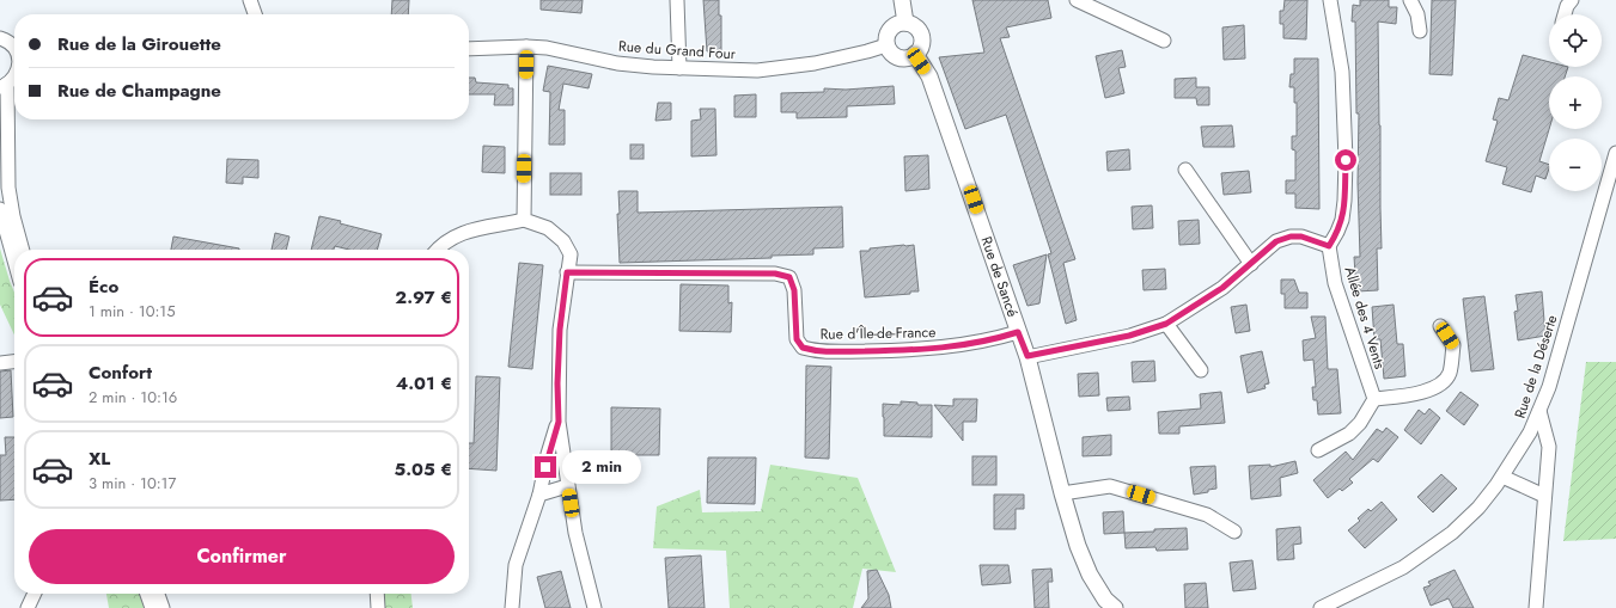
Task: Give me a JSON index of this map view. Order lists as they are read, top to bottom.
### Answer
{
  "streets": {
    "street": [
      "Rue du Grand Four",
      "Rue de Sancé",
      "Allée des 4 Vents",
      "Rue d'Île-de-France",
      "Rue de la Déserte"
    ]
  },
  "crossings": [
    ["Rue du Grand Four", "Rue de Sancé"],
    ["Rue de Sancé", "Rue d'Île-de-France"]
  ],
  "page": {
    "map_buttons": ["+", "−"],
    "banner": ["Rue de la Girouette", "Rue de Champagne"],
    "list": [
      {
        "name": "Éco",
        "note": "1 min · 10:15",
        "value": "2.97 €"
      },
      {
        "name": "Confort",
        "note": "2 min · 10:16",
        "value": "4.01 €"
      },
      {
        "name": "XL",
        "note": "3 min · 10:17",
        "value": "5.05 €"
      }
    ],
    "bubble": "2 min",
    "buttons": "Confirmer"
  }
}
